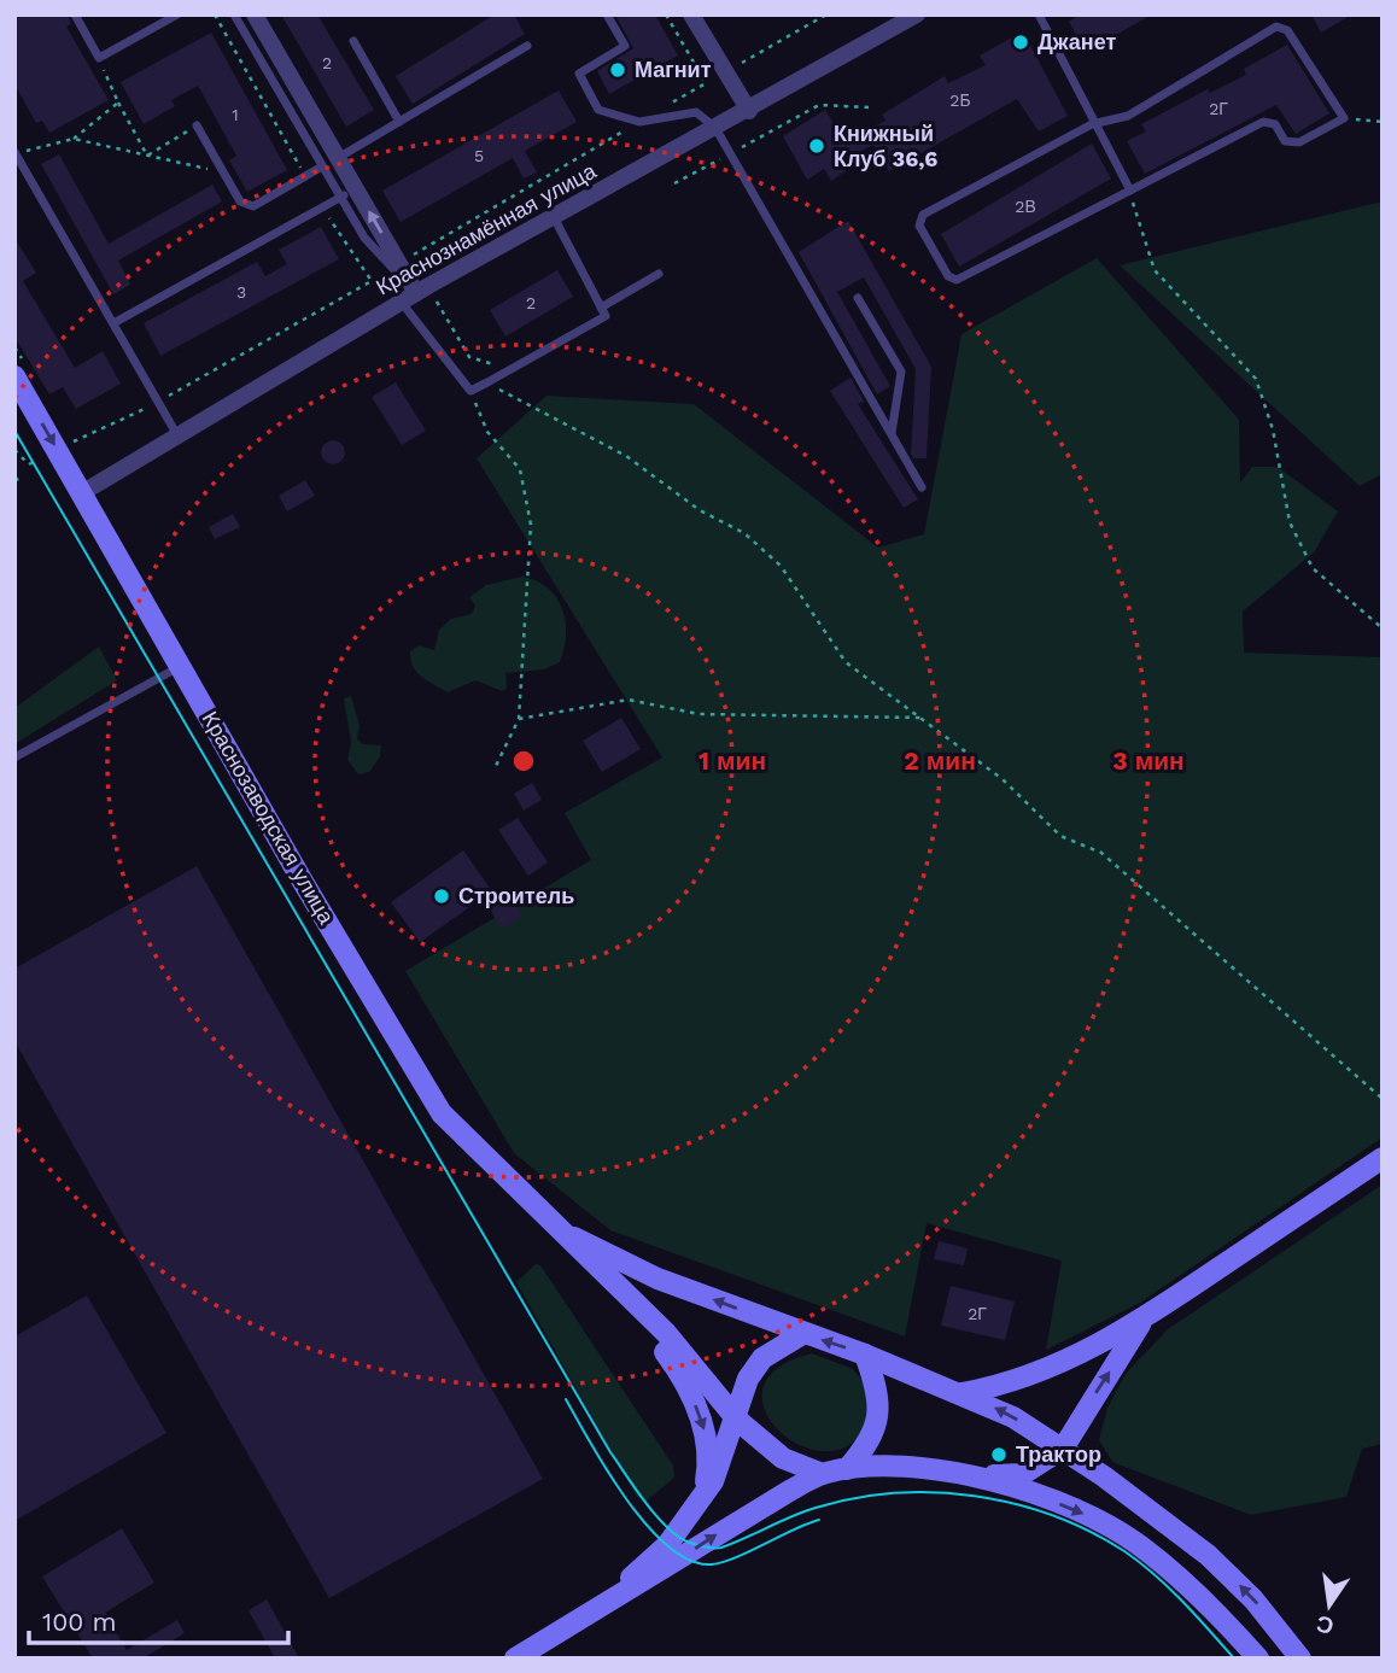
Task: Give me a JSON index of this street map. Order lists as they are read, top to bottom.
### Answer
{
  "streets": {
    "main road": ["Краснозаводская улица"],
    "street": ["Краснознамённая улица"]
  },
  "crossings": [
    ["Краснознамённая улица", "Краснозаводская улица"]
  ],
  "places": [
    "Джанет",
    "Магнит",
    "Книжный Клуб 36,6",
    "Строитель",
    "Трактор"
  ],
  "house_numbers": [
    "2",
    "2Б",
    "2Г",
    "1",
    "5",
    "2В",
    "3",
    "2",
    "2Г"
  ],
  "scale_bar": "100 m",
  "north": "bottom",
  "rings": ["1 мин", "2 мин", "3 мин"]
}
